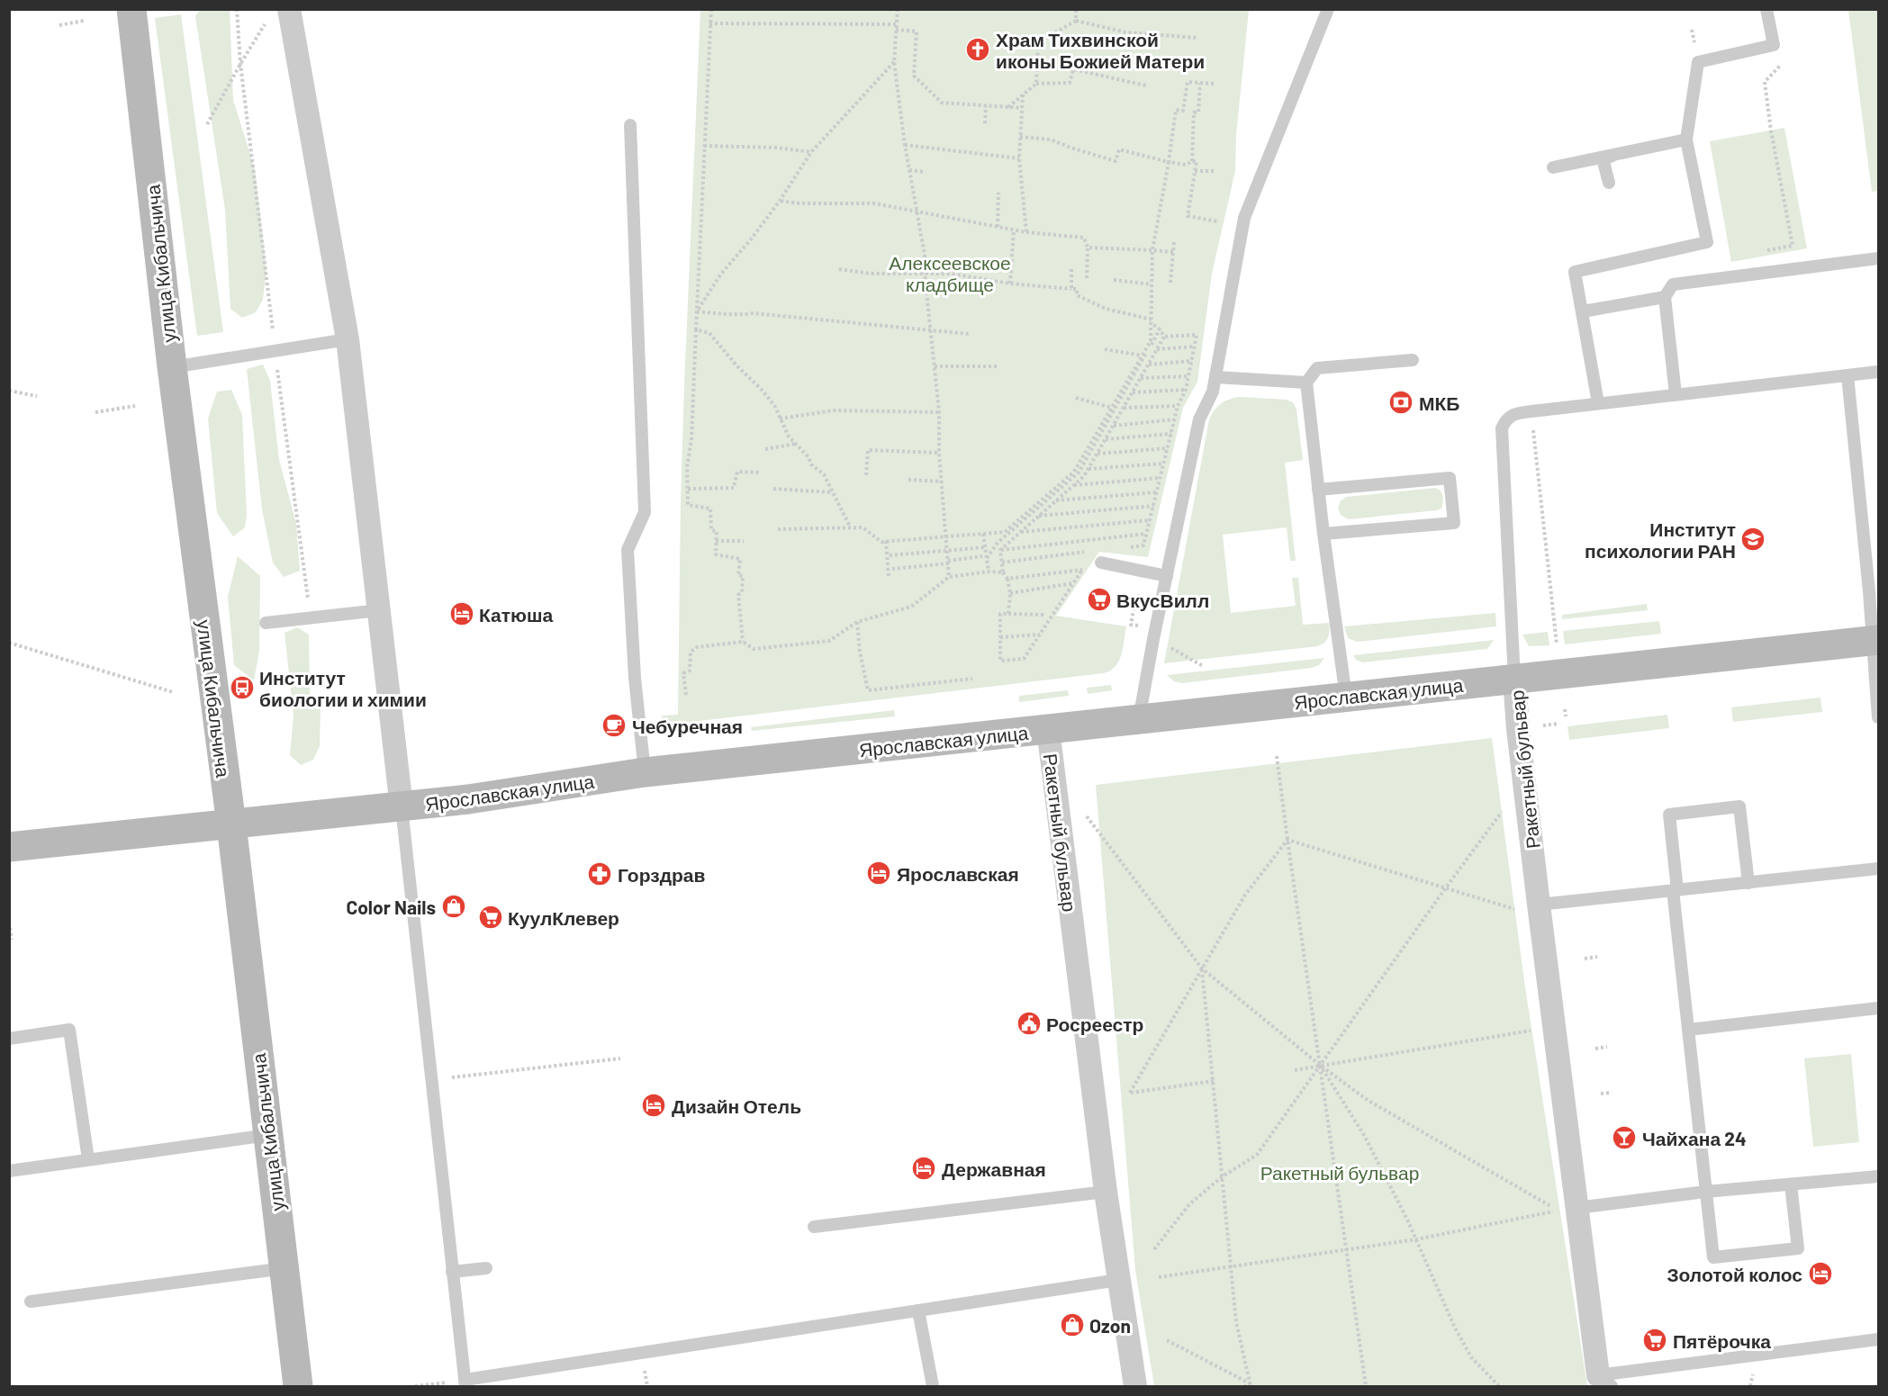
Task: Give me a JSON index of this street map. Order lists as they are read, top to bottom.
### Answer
{
  "streets": {
    "street": ["улица Кибальчича", "Ярославская улица", "Ракетный бульвар"]
  },
  "crossings": [
    ["улица Кибальчича", "Ярославская улица"],
    ["Ярославская улица", "Ракетный бульвар"]
  ],
  "parks": ["Алексеевское кладбище", "Ракетный бульвар"],
  "places": {
    "church": ["Храм Тихвинской иконы Божией Матери"],
    "bank": ["МКБ"],
    "school or university": ["Институт психологии РАН"],
    "supermarket": ["ВкусВилл", "КуулКлевер", "Пятёрочка"],
    "hotel": [
      "Катюша",
      "Ярославская",
      "Дизайн Отель",
      "Державная",
      "Золотой колос"
    ],
    "bus stop": ["Институт биологии и химии"],
    "cafe": ["Чебуречная"],
    "pharmacy": ["Горздрав"],
    "shop": ["Color Nails", "Ozon"],
    "public building": ["Росреестр"],
    "bar": ["Чайхана 24"]
  }
}
